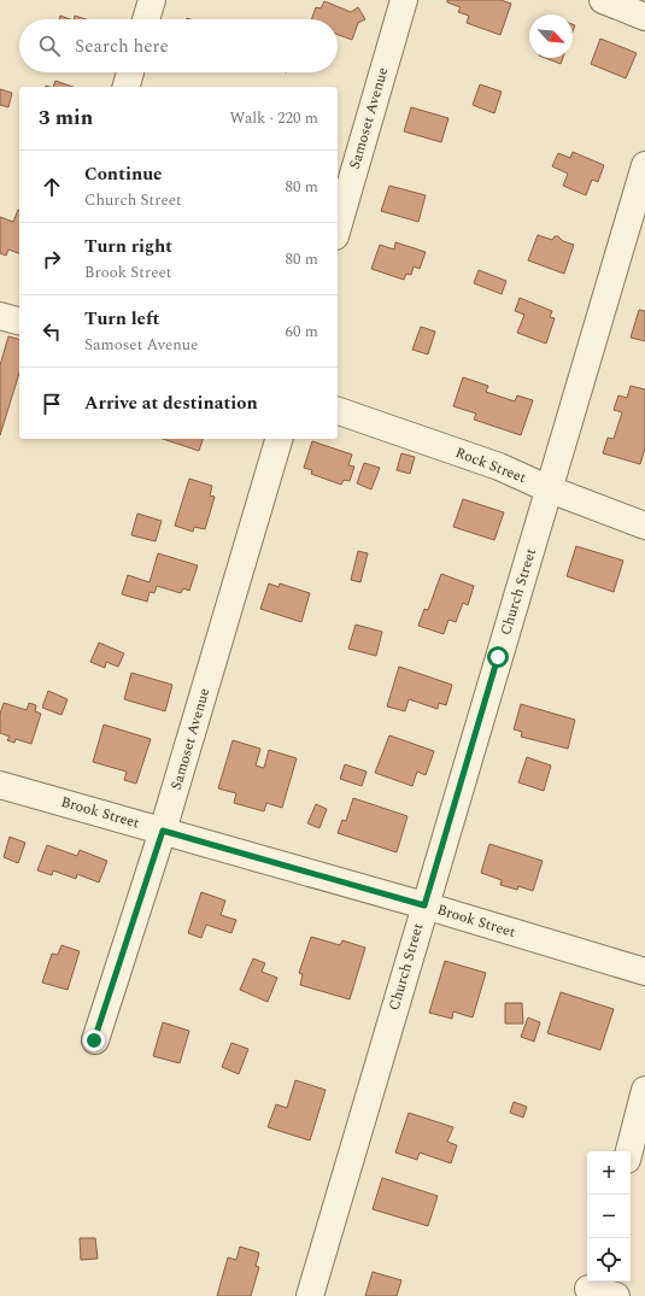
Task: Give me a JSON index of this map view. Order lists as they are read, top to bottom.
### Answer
{
  "streets": {
    "street": [
      "Samoset Avenue",
      "Rock Street",
      "Church Street",
      "Brook Street"
    ]
  },
  "crossings": [
    ["Samoset Avenue", "Brook Street"],
    ["Rock Street", "Church Street"],
    ["Church Street", "Brook Street"]
  ],
  "north": "bottom right",
  "page": {
    "search": "Search here",
    "heading": ["3 min", "Walk · 220 m"],
    "list": [
      ["Continue", "Church Street", "80 m"],
      ["Turn right", "Brook Street", "80 m"],
      ["Turn left", "Samoset Avenue", "60 m"],
      "Arrive at destination"
    ],
    "map_buttons": ["+", "−"]
  }
}
